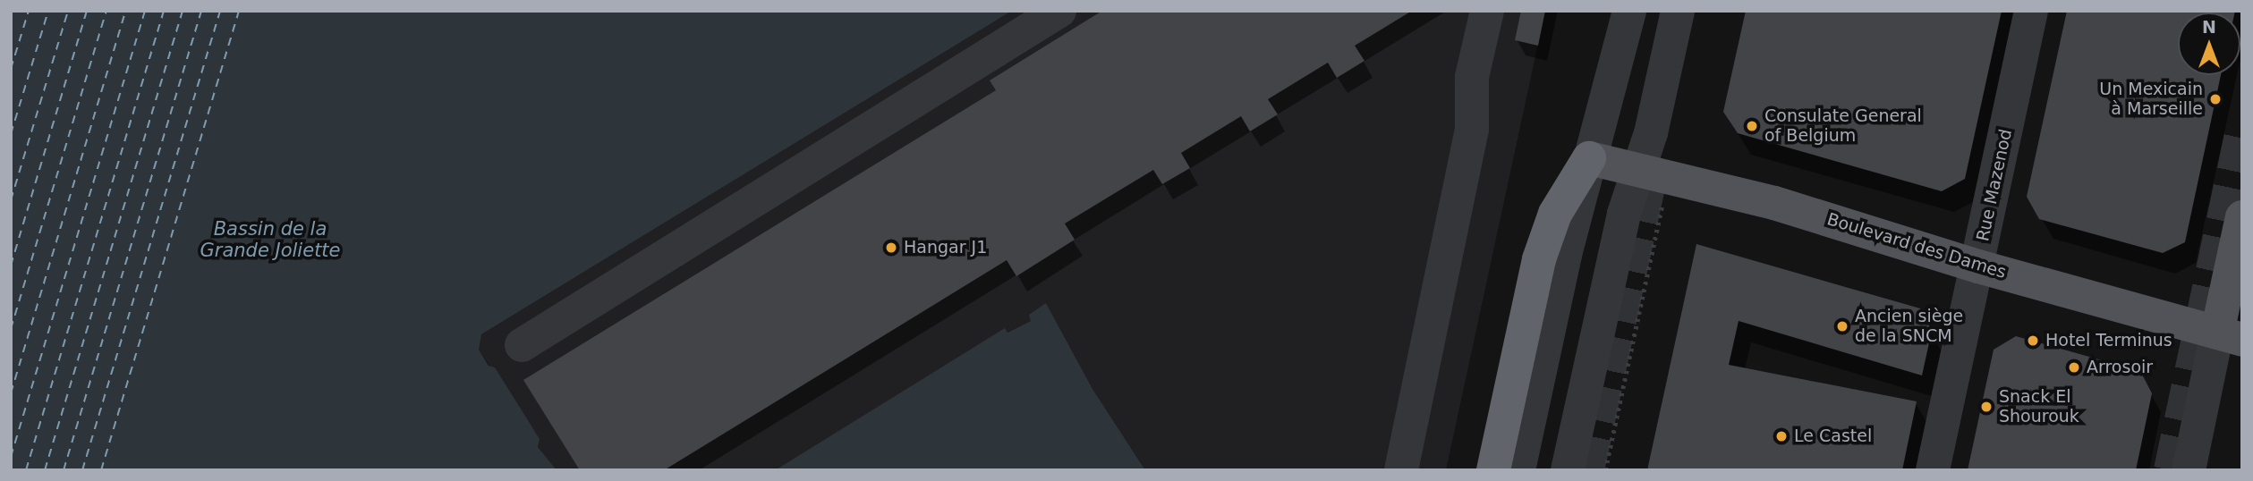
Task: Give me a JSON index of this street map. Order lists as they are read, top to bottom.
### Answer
{
  "streets": {
    "main road": ["Boulevard des Dames"],
    "street": ["Rue Mazenod"]
  },
  "crossings": [
    ["Rue Mazenod", "Boulevard des Dames"]
  ],
  "water": ["Bassin de la Grande Joliette"],
  "places": [
    "Un Mexicain à Marseille",
    "Consulate General of Belgium",
    "Hangar J1",
    "Ancien siège de la SNCM",
    "Hotel Terminus",
    "Arrosoir",
    "Snack El Shourouk",
    "Le Castel"
  ],
  "north": "top"
}
